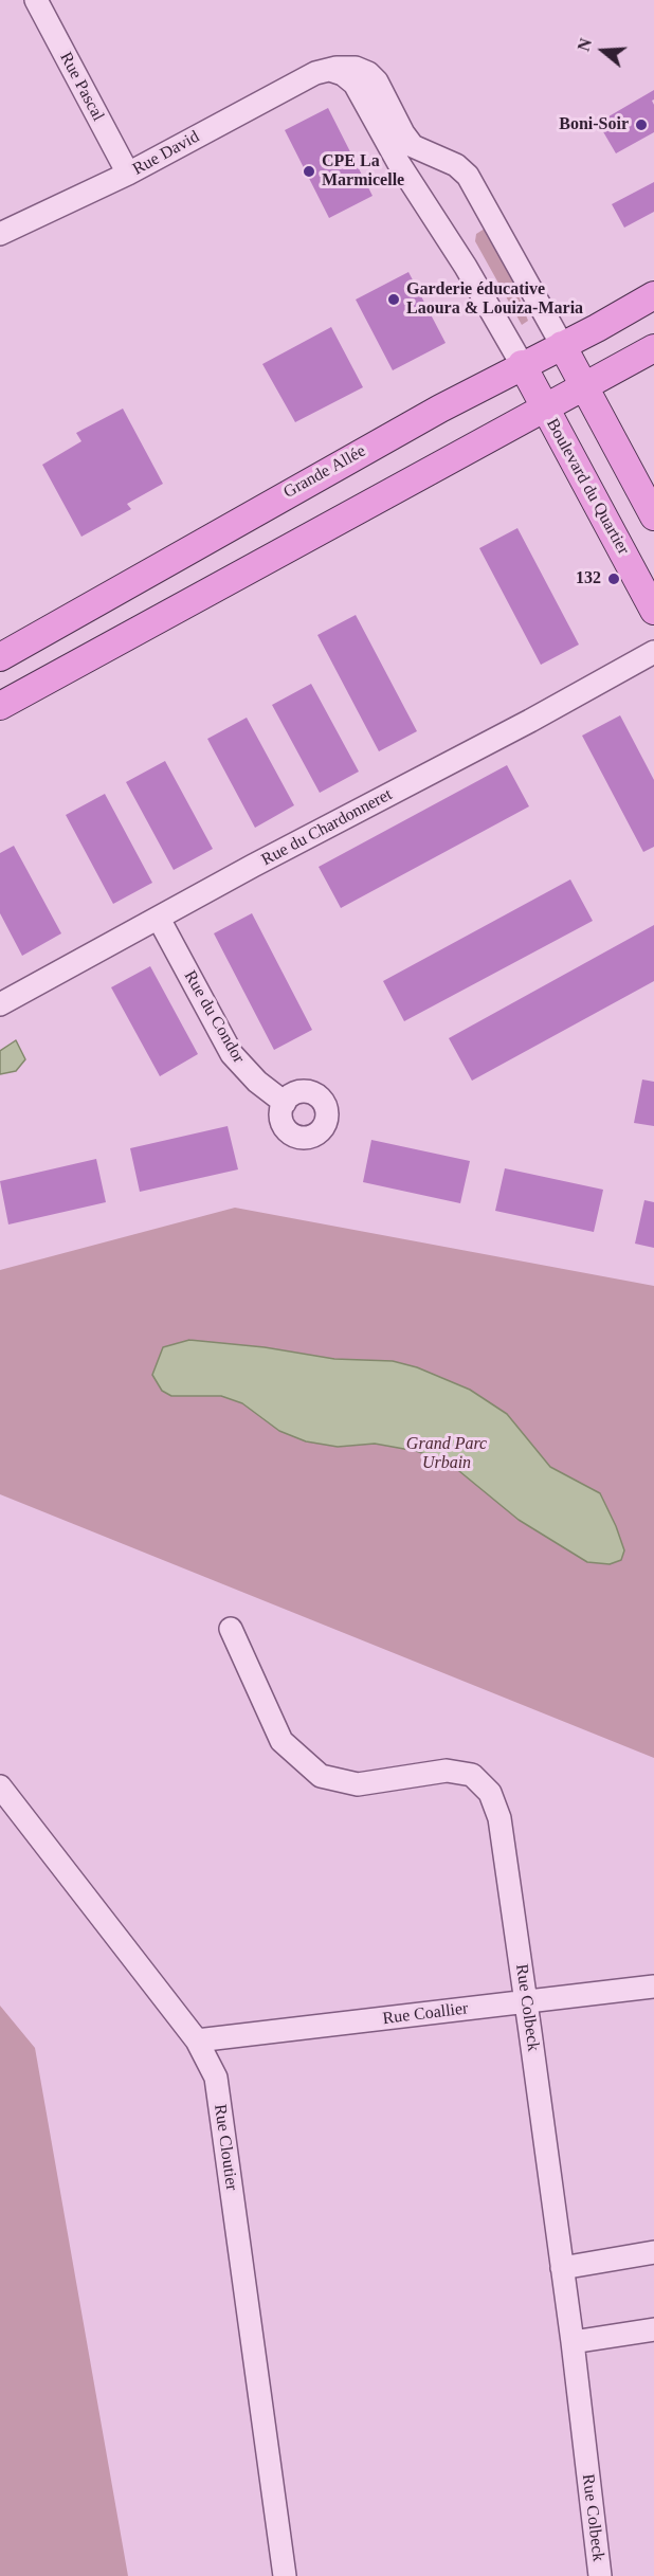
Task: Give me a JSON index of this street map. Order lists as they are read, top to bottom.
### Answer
{
  "streets": {
    "main road": ["Grande Allée", "Boulevard du Quartier"],
    "street": [
      "Rue Pascal",
      "Rue David",
      "Rue du Chardonneret",
      "Rue du Condor",
      "Rue Colbeck",
      "Rue Coallier",
      "Rue Cloutier"
    ]
  },
  "crossings": [
    ["Rue Pascal", "Rue David"],
    ["Rue David", "Grande Allée"],
    ["Grande Allée", "Boulevard du Quartier"],
    ["Rue du Chardonneret", "Rue du Condor"],
    ["Rue Colbeck", "Rue Coallier"],
    ["Rue Coallier", "Rue Cloutier"]
  ],
  "parks": ["Grand Parc Urbain"],
  "places": [
    "Boni-Soir",
    "CPE La Marmicelle",
    "Garderie éducative Laoura & Louiza-Maria",
    "132"
  ],
  "north": "left"
}
